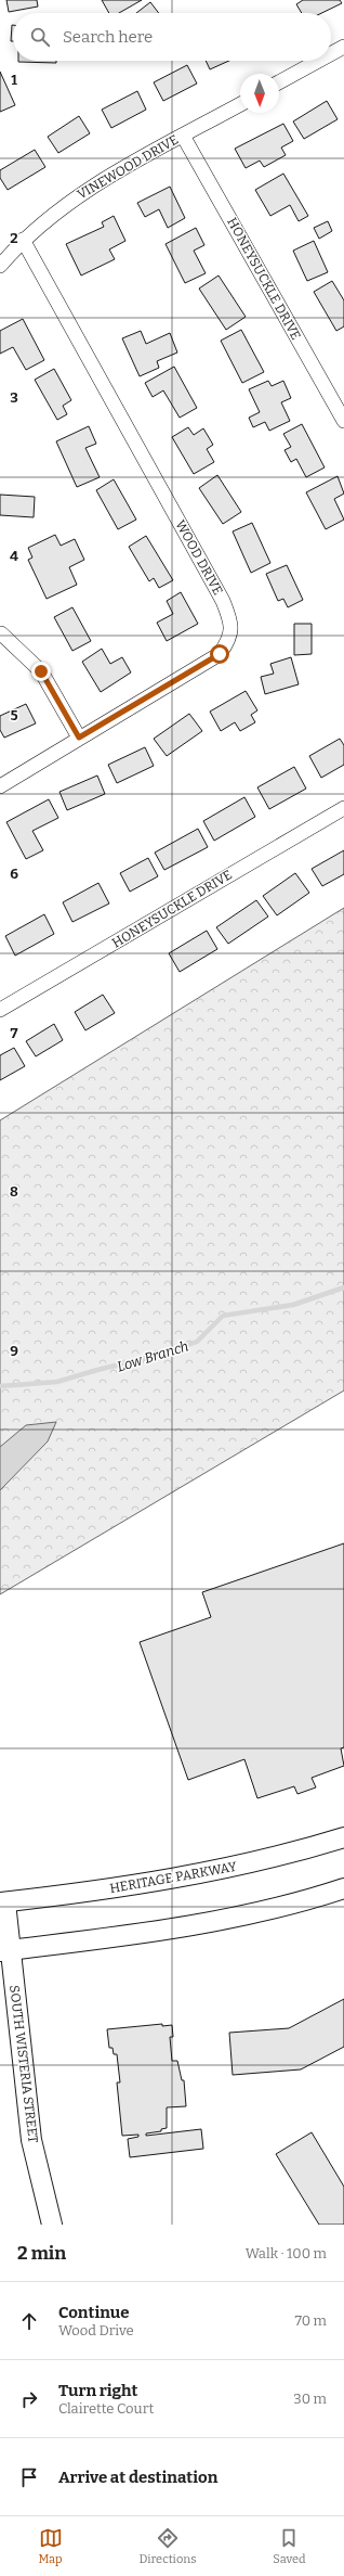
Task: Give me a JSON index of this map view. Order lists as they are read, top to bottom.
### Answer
{
  "streets": {
    "main road": ["HERITAGE PARKWAY", "SOUTH WISTERIA STREET"],
    "street": ["VINEWOOD DRIVE", "HONEYSUCKLE DRIVE", "WOOD DRIVE"]
  },
  "crossings": [
    ["VINEWOOD DRIVE", "HONEYSUCKLE DRIVE"],
    ["VINEWOOD DRIVE", "WOOD DRIVE"],
    ["HERITAGE PARKWAY", "SOUTH WISTERIA STREET"]
  ],
  "water": ["Low Branch"],
  "north": "bottom",
  "page": {
    "search": "Search here",
    "heading": ["2 min", "Walk · 100 m"],
    "list": [
      ["Continue", "Wood Drive", "70 m"],
      ["Turn right", "Clairette Court", "30 m"],
      "Arrive at destination"
    ],
    "nav": ["Map", "Directions", "Saved"]
  },
  "grid": {
    "rows": [
      "1",
      "2",
      "3",
      "4",
      "5",
      "6",
      "7",
      "8",
      "9"
    ]
  }
}
